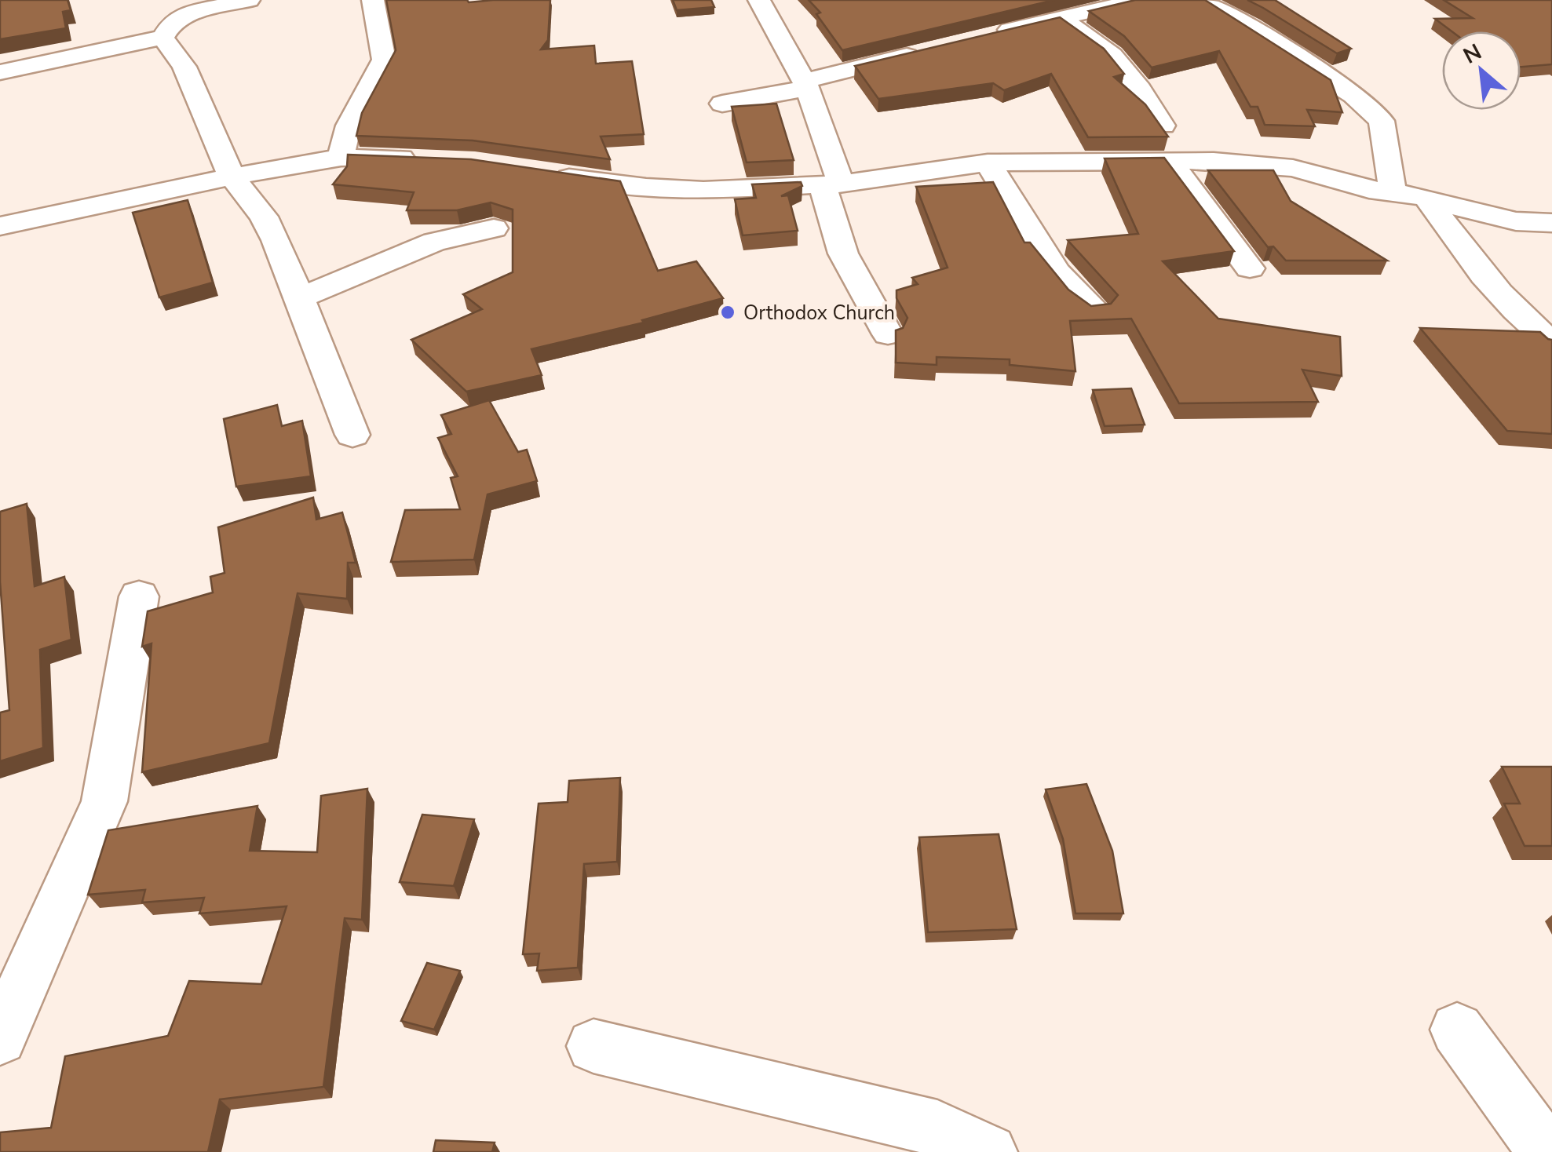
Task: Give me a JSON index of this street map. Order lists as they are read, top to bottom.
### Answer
{
  "places": ["Orthodox Church"],
  "north": "top left"
}
